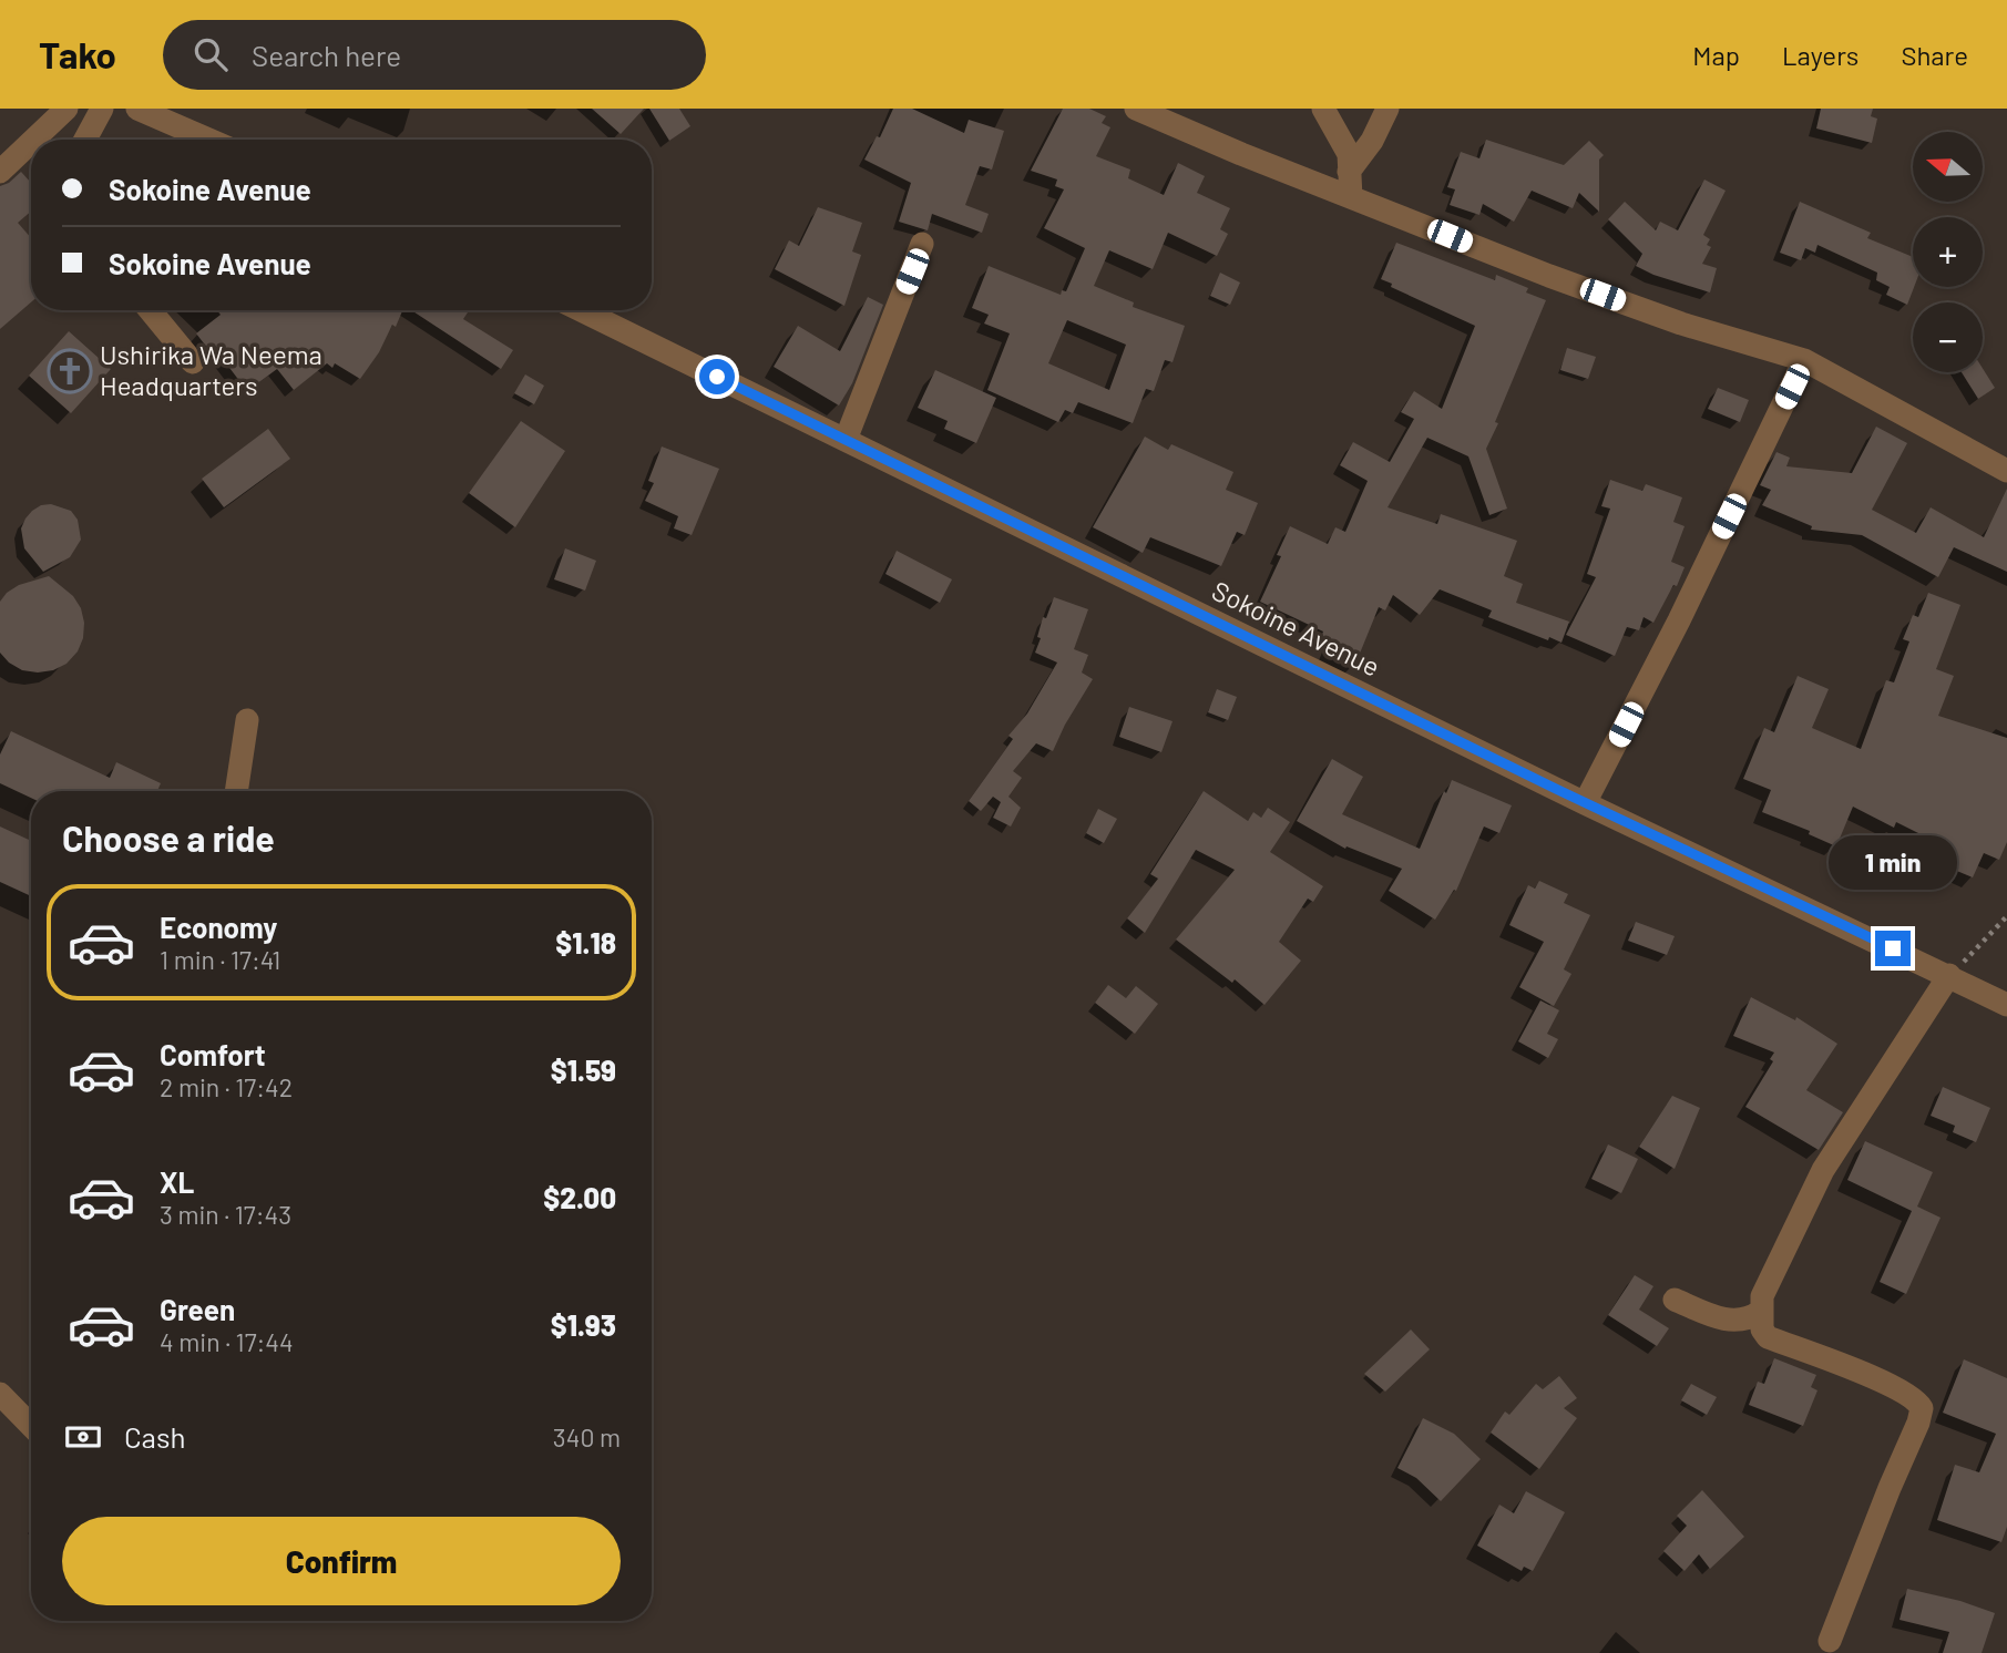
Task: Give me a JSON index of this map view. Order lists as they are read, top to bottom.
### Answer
{
  "streets": {
    "street": ["Sokoine Avenue"]
  },
  "places": {
    "church": ["Ushirika Wa Neema Headquarters"]
  },
  "north": "left",
  "page": {
    "header": "Tako",
    "search": "Search here",
    "nav": ["Map", "Layers", "Share"],
    "map_buttons": ["+", "−"],
    "banner": ["Sokoine Avenue", "Sokoine Avenue"],
    "heading": "Choose a ride",
    "bubble": "1 min",
    "list": [
      {
        "name": "Economy",
        "note": "1 min · 17:41",
        "value": "$1.18"
      },
      {
        "name": "Comfort",
        "note": "2 min · 17:42",
        "value": "$1.59"
      },
      {
        "name": "XL",
        "note": "3 min · 17:43",
        "value": "$2.00"
      },
      {
        "name": "Green",
        "note": "4 min · 17:44",
        "value": "$1.93"
      }
    ],
    "pay": ["Cash", "340 m"],
    "buttons": "Confirm"
  }
}
